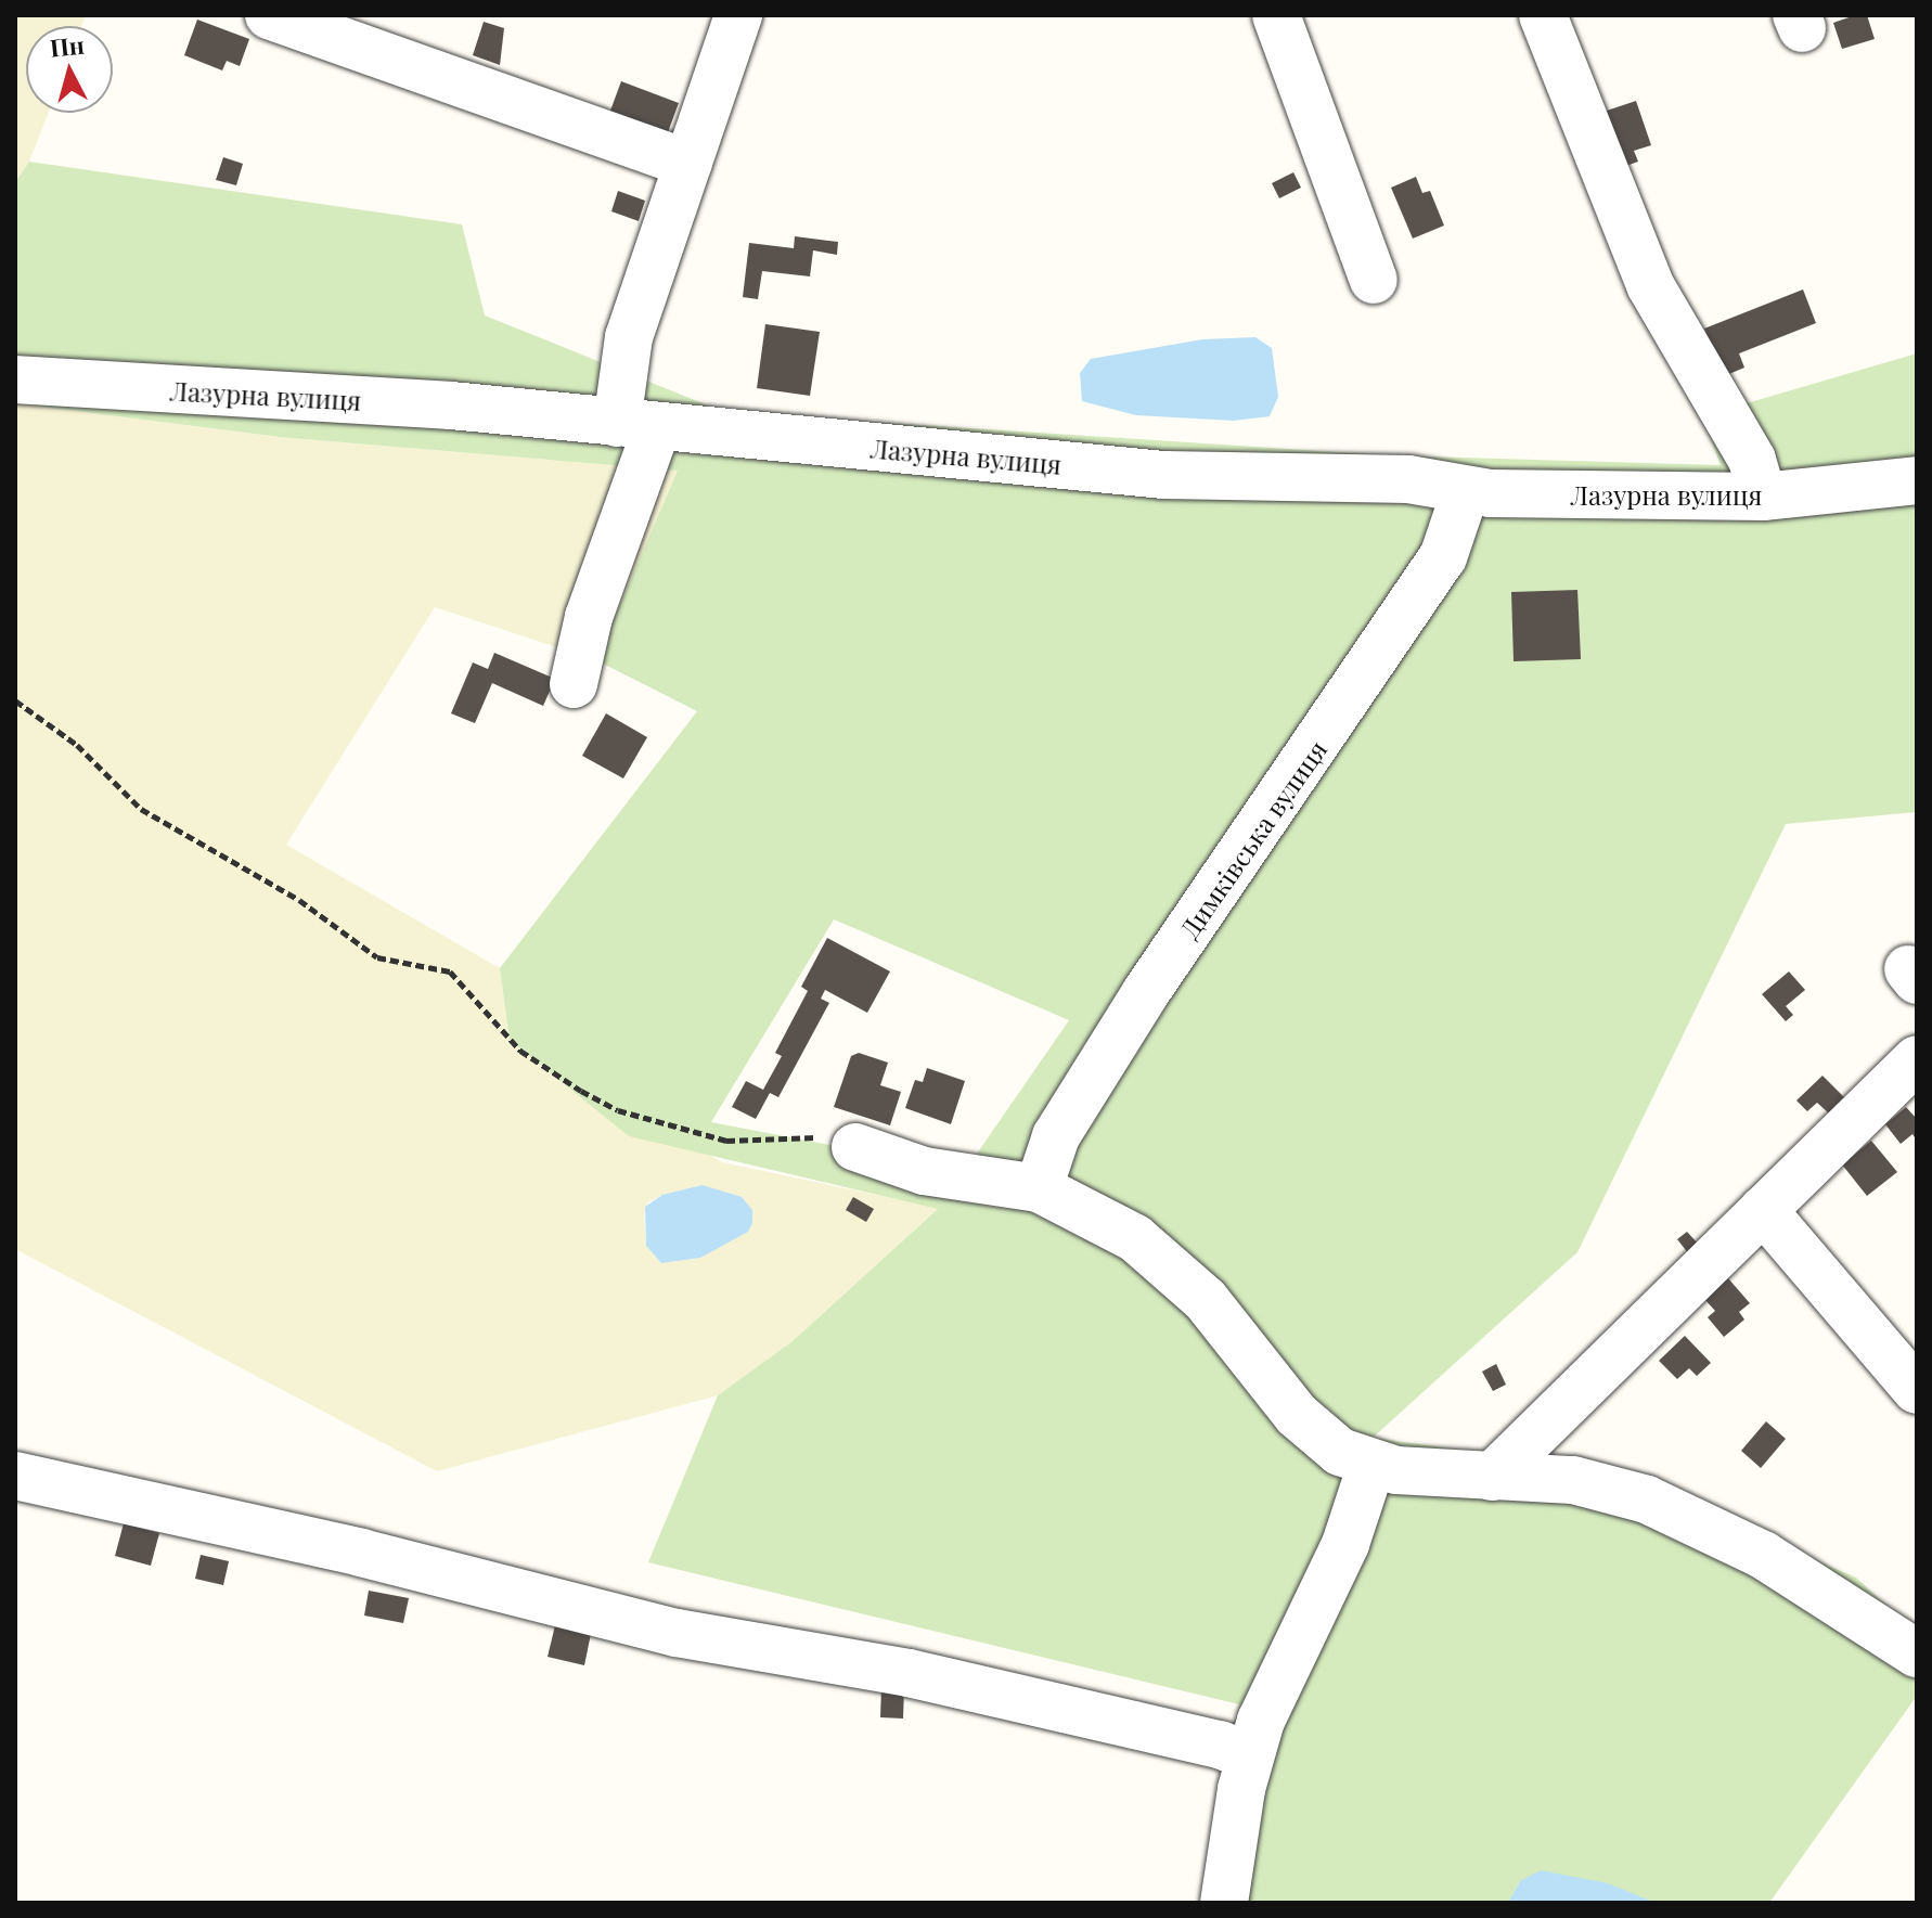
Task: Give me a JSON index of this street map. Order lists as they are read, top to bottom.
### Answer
{
  "streets": {
    "street": ["Лазурна вулиця", "Димківська вулиця"]
  },
  "crossings": [
    ["Лазурна вулиця", "Димківська вулиця"]
  ],
  "north": "top"
}
